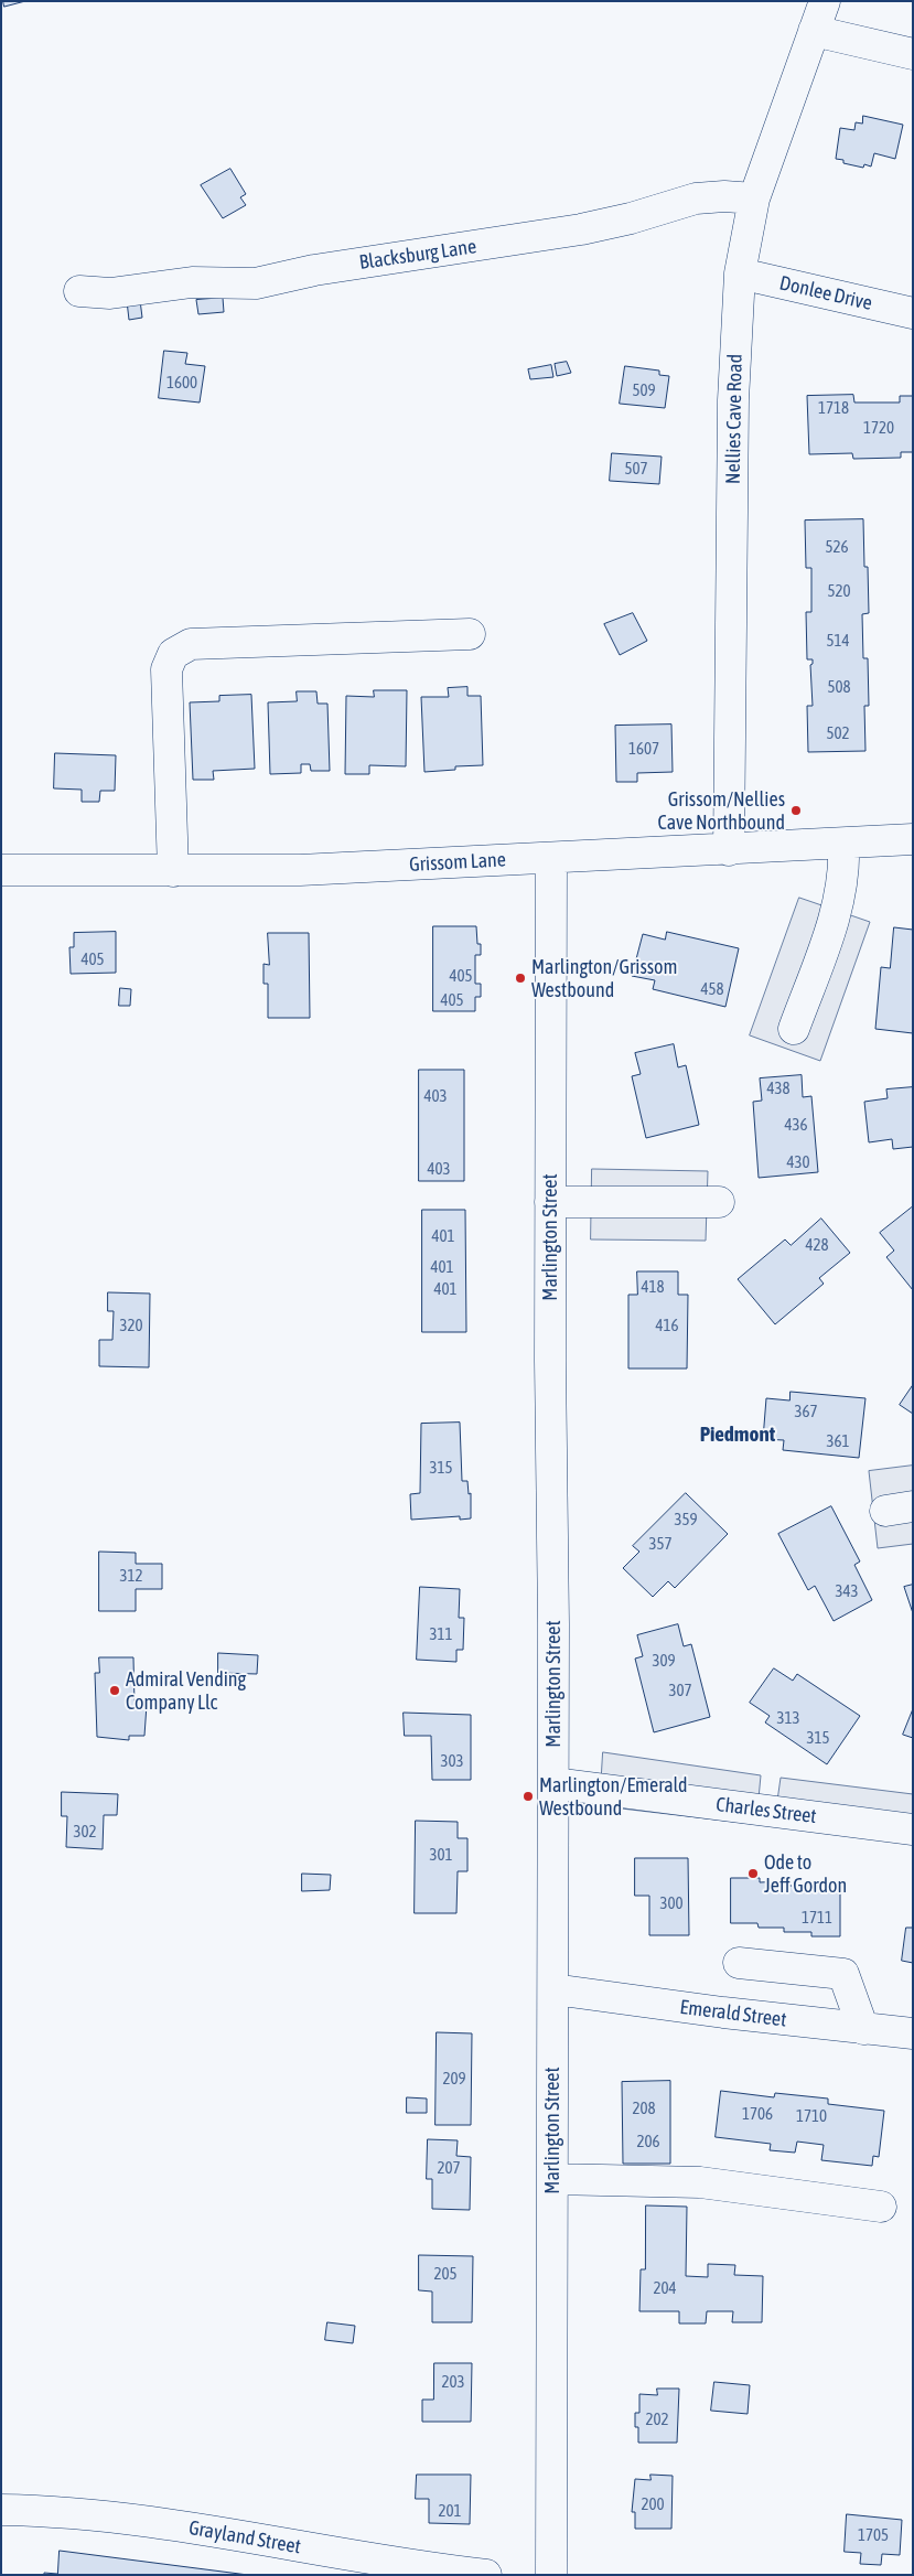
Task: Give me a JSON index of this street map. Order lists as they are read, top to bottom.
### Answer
{
  "streets": {
    "street": [
      "Blacksburg Lane",
      "Donlee Drive",
      "Nellies Cave Road",
      "Grissom Lane",
      "Marlington Street",
      "Charles Street",
      "Emerald Street",
      "Grayland Street"
    ]
  },
  "crossings": [
    ["Blacksburg Lane", "Nellies Cave Road"],
    ["Donlee Drive", "Nellies Cave Road"],
    ["Nellies Cave Road", "Grissom Lane"],
    ["Grissom Lane", "Marlington Street"],
    ["Marlington Street", "Charles Street"],
    ["Marlington Street", "Emerald Street"]
  ],
  "districts": ["Piedmont"],
  "places": [
    "Grissom/Nellies Cave Northbound",
    "Marlington/Grissom Westbound",
    "Admiral Vending Company Llc",
    "Marlington/Emerald Westbound",
    "Ode to Jeff Gordon"
  ],
  "house_numbers": [
    "1600",
    "509",
    "1718",
    "1720",
    "507",
    "526",
    "520",
    "514",
    "508",
    "502",
    "1607",
    "405",
    "405",
    "458",
    "405",
    "438",
    "403",
    "436",
    "430",
    "403",
    "401",
    "428",
    "401",
    "418",
    "401",
    "320",
    "416",
    "367",
    "361",
    "315",
    "359",
    "357",
    "312",
    "343",
    "311",
    "309",
    "307",
    "313",
    "315",
    "303",
    "302",
    "301",
    "300",
    "1711",
    "209",
    "208",
    "1706",
    "1710",
    "206",
    "207",
    "205",
    "204",
    "203",
    "202",
    "200",
    "201",
    "1705"
  ]
}
